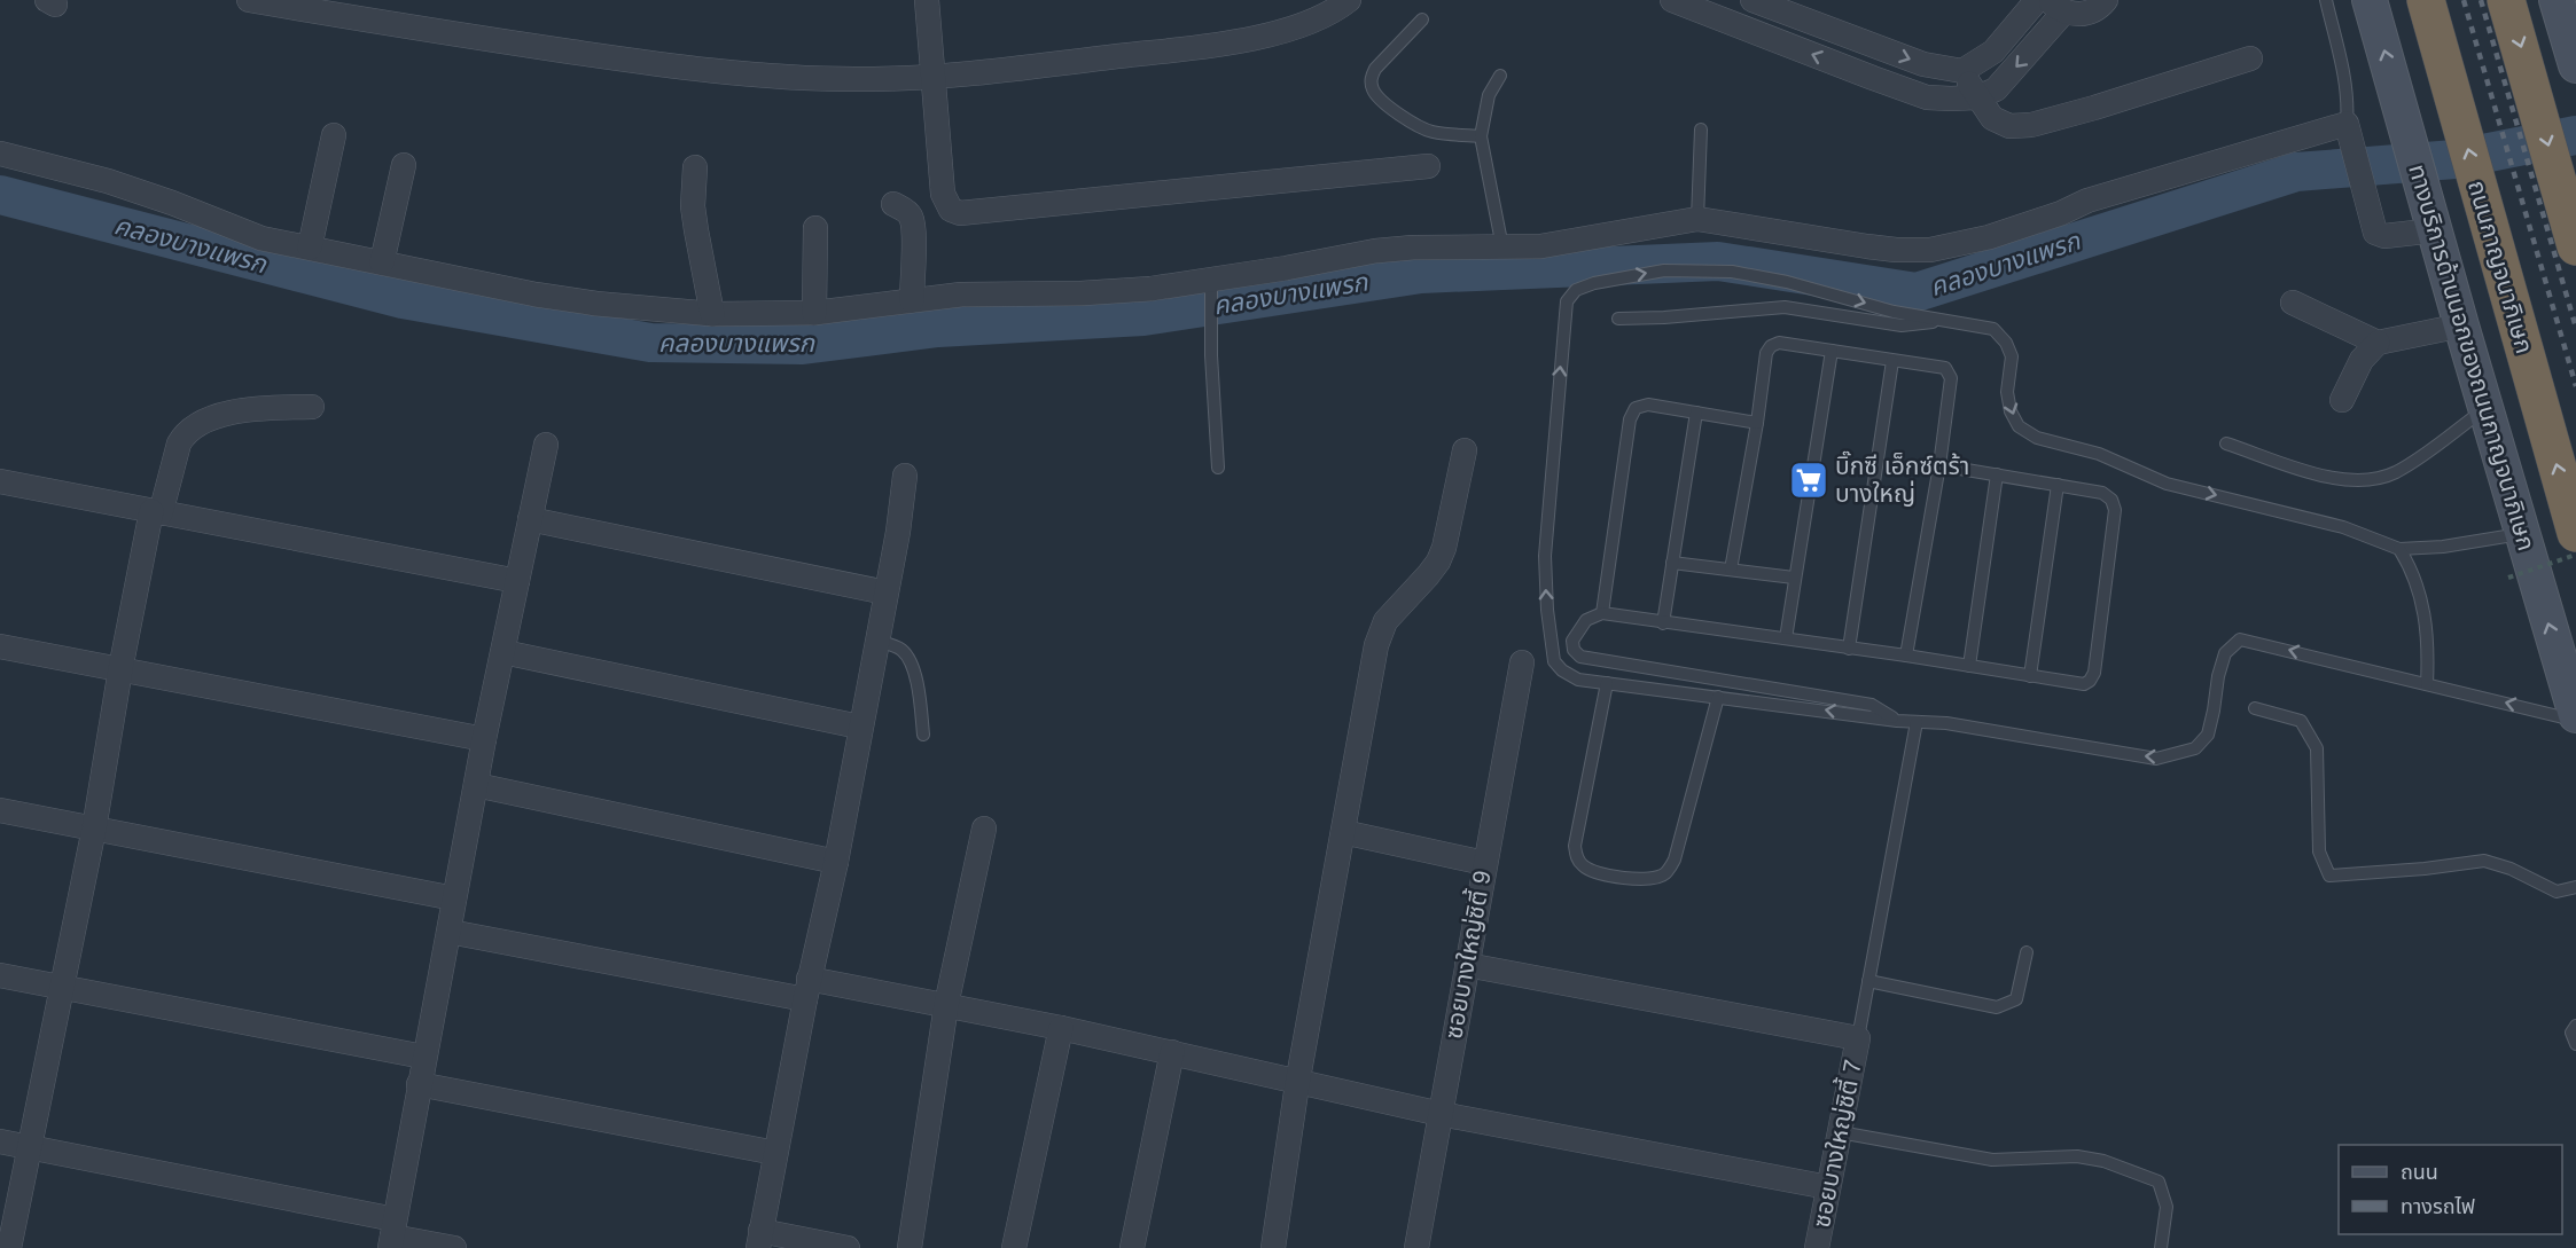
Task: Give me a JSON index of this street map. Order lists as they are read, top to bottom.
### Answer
{
  "streets": {
    "highway": ["ถนนกาญจนาภิเษก"],
    "main road": ["ทางบริการด้านนอกของถนนกาญจนาภิเษก"],
    "street": ["ซอยบางใหญ่ซิตี้ 9", "ซอยบางใหญ่ซิตี้ 7"]
  },
  "one_way": ["ทางบริการด้านนอกของถนนกาญจนาภิเษก"],
  "water": ["คลองบางแพรก"],
  "places": {
    "supermarket": ["บิ๊กซี เอ็กซ์ตร้า บางใหญ่"]
  },
  "legend": ["ถนน", "ทางรถไฟ"]
}
